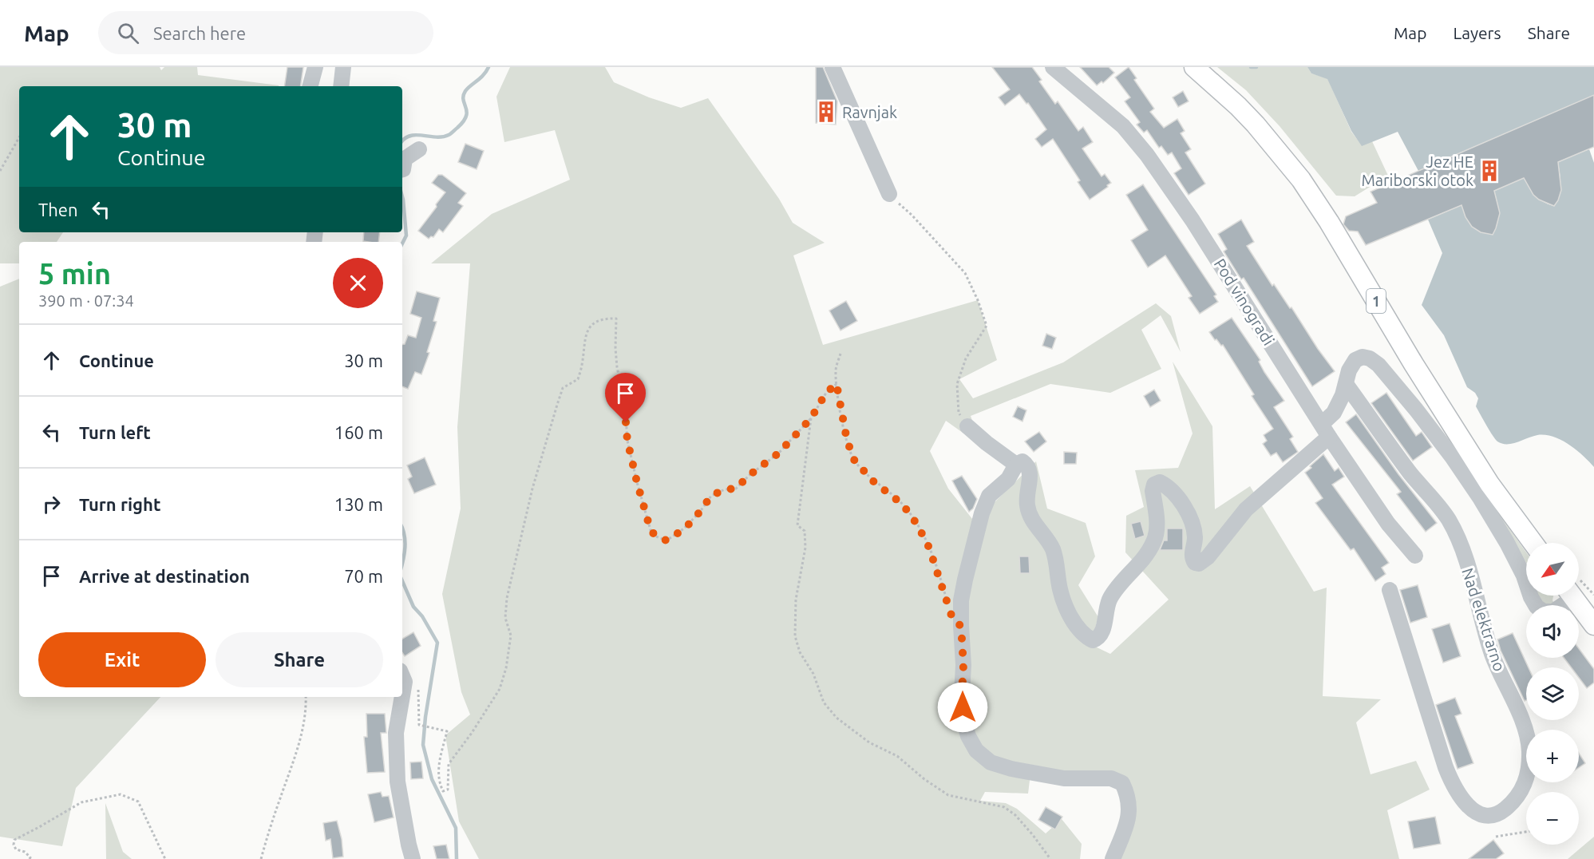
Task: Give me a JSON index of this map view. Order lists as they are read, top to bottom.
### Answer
{
  "streets": {
    "main road": ["1"],
    "street": ["Pod vinogradi", "Nad elektrarno"]
  },
  "places": {
    "building": ["Ravnjak", "Jez HE Mariborski otok"]
  },
  "north": "bottom left",
  "page": {
    "header": "Map",
    "search": "Search here",
    "nav": ["Map", "Layers", "Share"],
    "turn": ["30 m", "Continue"],
    "then": "Then",
    "heading": ["5 min", "390 m · 07:34"],
    "list": [
      {
        "name": "Continue",
        "value": "30 m"
      },
      {
        "name": "Turn left",
        "value": "160 m"
      },
      {
        "name": "Turn right",
        "value": "130 m"
      },
      {
        "name": "Arrive at destination",
        "value": "70 m"
      }
    ],
    "map_buttons": ["+", "−"],
    "buttons": ["Exit", "Share"]
  }
}
